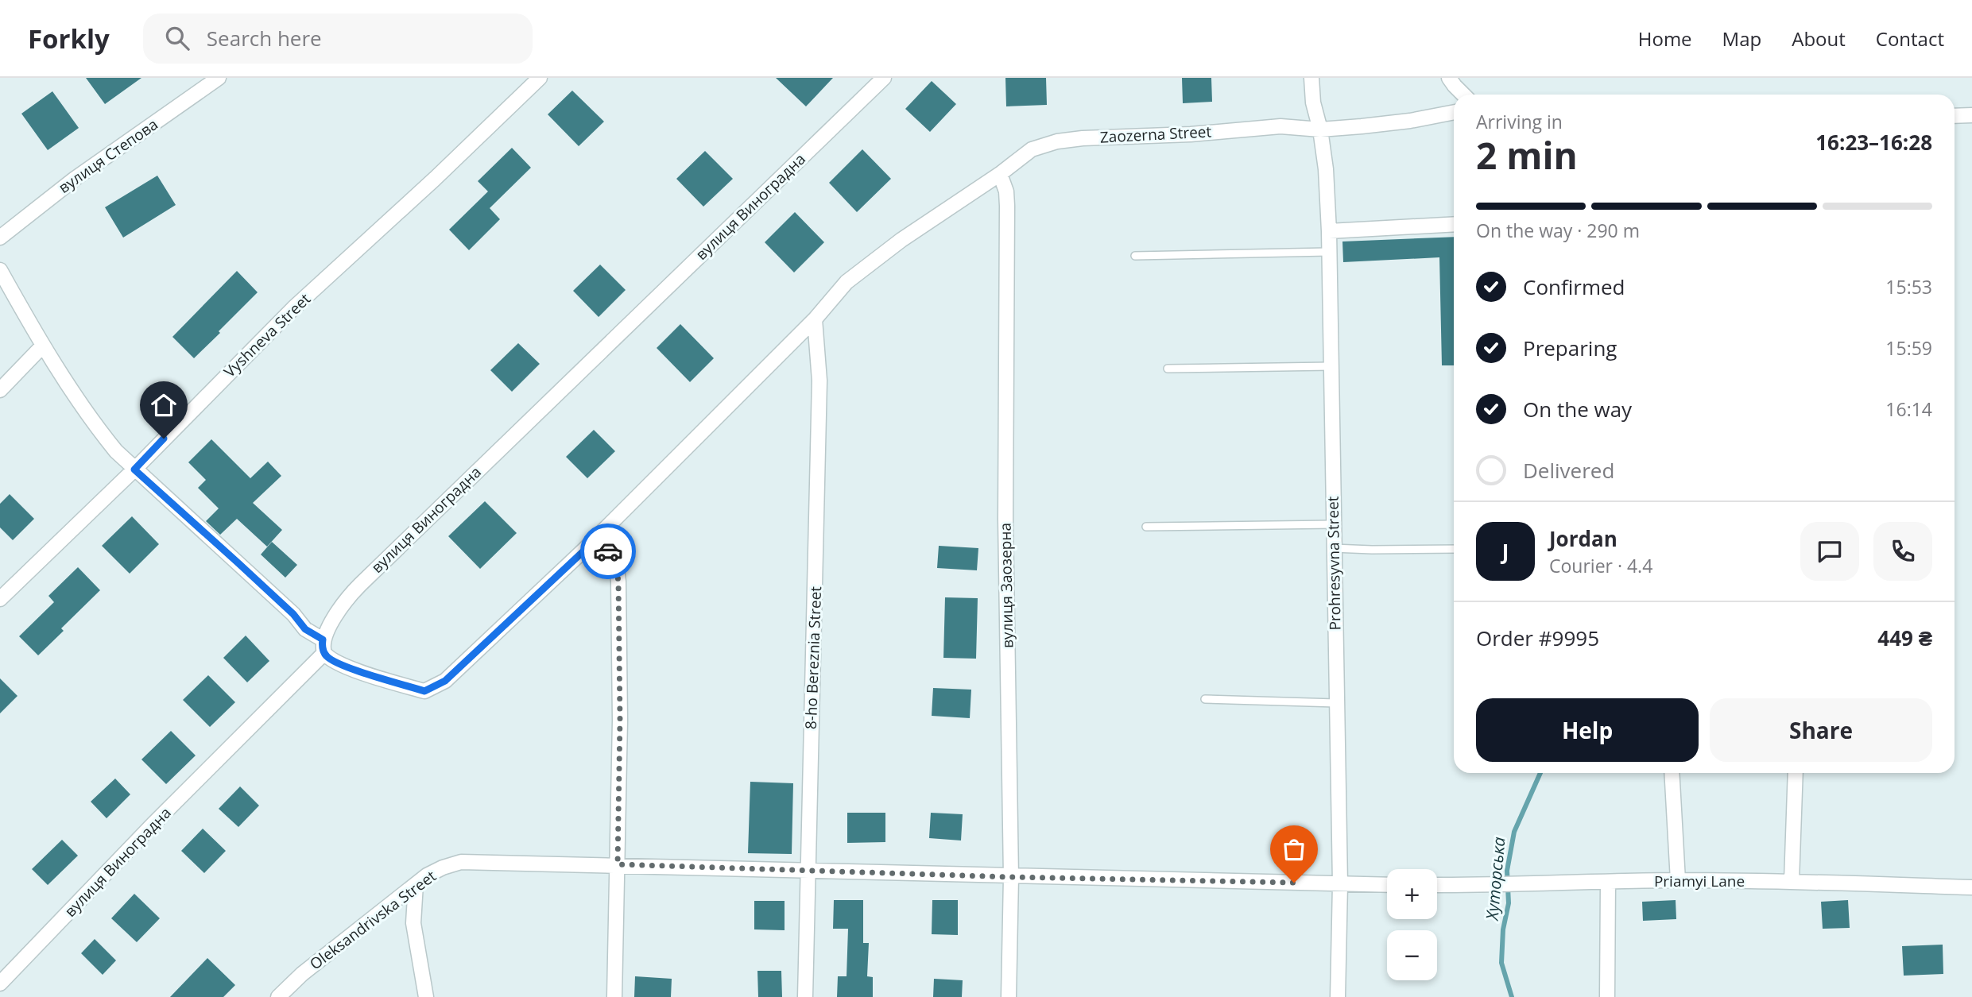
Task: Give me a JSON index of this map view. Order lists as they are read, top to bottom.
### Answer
{
  "streets": {
    "street": [
      "Zaozerna Street",
      "вулиця Степова",
      "вулиця Виноградна",
      "Vyshneva Street",
      "Prohresyvna Street",
      "вулиця Заозерна",
      "8-ho Bereznia Street",
      "Priamyi Lane",
      "Oleksandrivska Street"
    ]
  },
  "crossings": [
    ["Zaozerna Street", "вулиця Виноградна"],
    ["Zaozerna Street", "Vyshneva Street"],
    ["Zaozerna Street", "Prohresyvna Street"],
    ["Zaozerna Street", "вулиця Заозерна"],
    ["Zaozerna Street", "8-ho Bereznia Street"],
    ["вулиця Заозерна", "Oleksandrivska Street"],
    ["8-ho Bereznia Street", "Oleksandrivska Street"]
  ],
  "water": ["Хуторська"],
  "page": {
    "header": "Forkly",
    "search": "Search here",
    "nav": [
      "Home",
      "Map",
      "About",
      "Contact"
    ],
    "heading": ["2 min", "Arriving in", "16:23–16:28"],
    "panel": [
      "Jordan",
      "Courier · 4.4",
      "Order #9995",
      "449 ₴"
    ],
    "bar": "On the way · 290 m",
    "list": [
      ["Confirmed", "15:53"],
      ["Preparing", "15:59"],
      ["On the way", "16:14"],
      "Delivered"
    ],
    "round": "J",
    "buttons": ["Help", "Share"],
    "map_buttons": ["+", "−"]
  }
}
